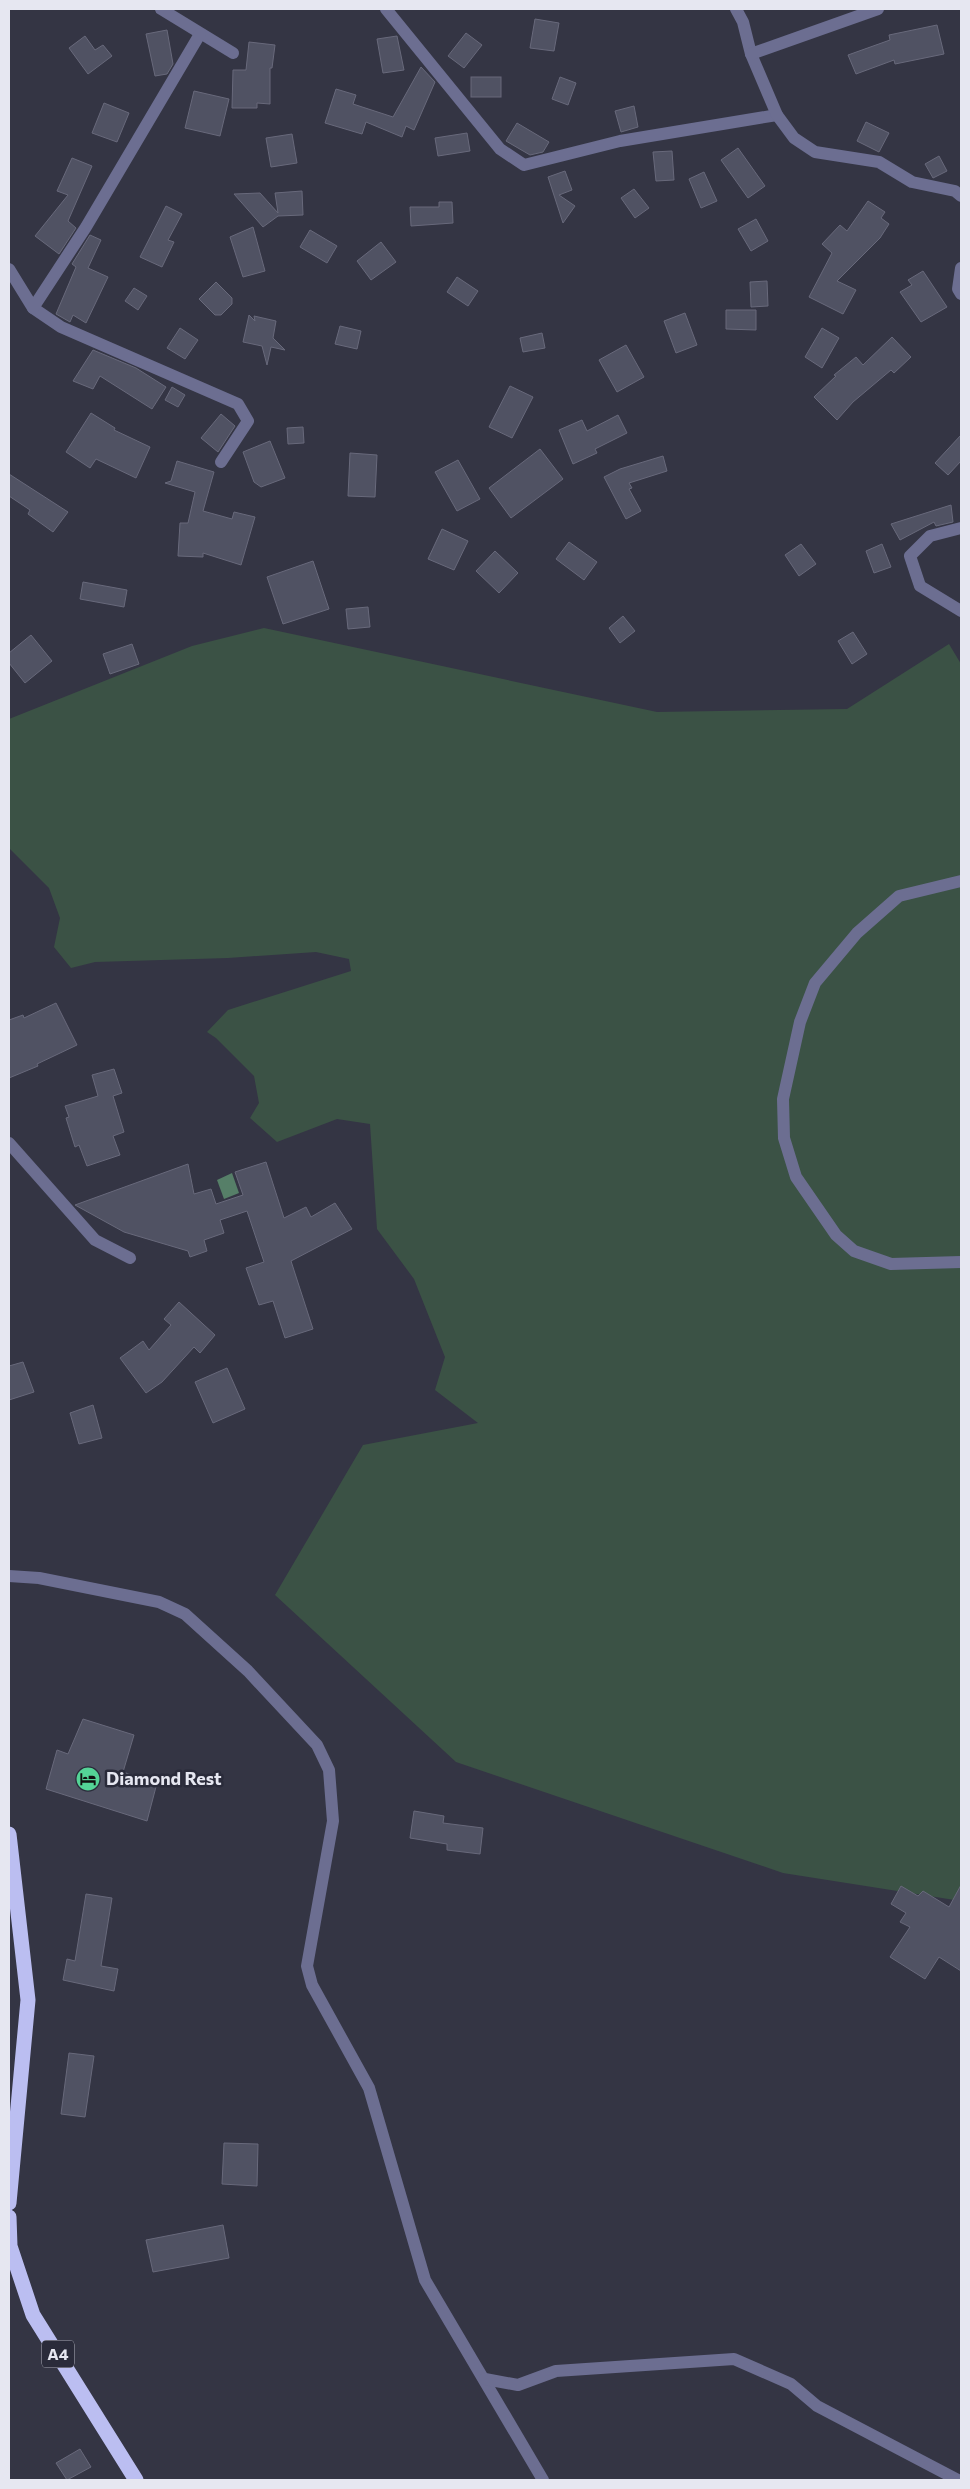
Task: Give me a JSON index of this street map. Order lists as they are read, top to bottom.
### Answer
{
  "streets": {
    "highway": ["A4"]
  },
  "places": {
    "hotel": ["Diamond Rest"]
  }
}
